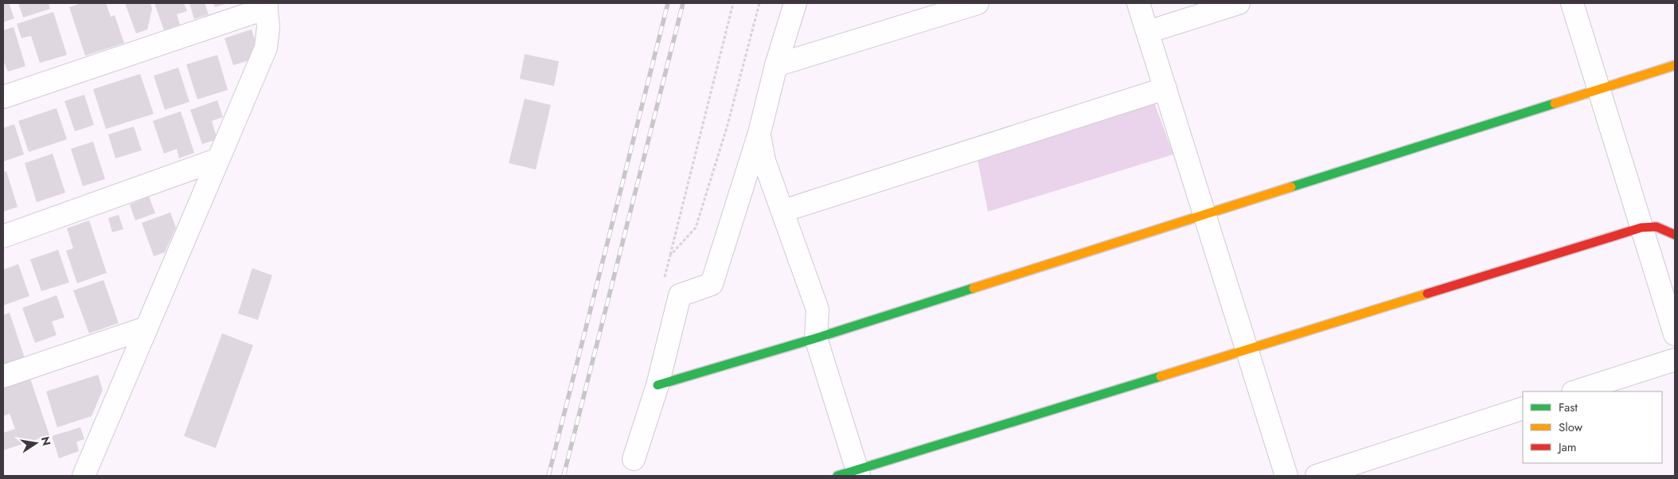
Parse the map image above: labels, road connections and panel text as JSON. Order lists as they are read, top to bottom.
{
  "legend": ["Fast", "Slow", "Jam"],
  "north": "right"
}
